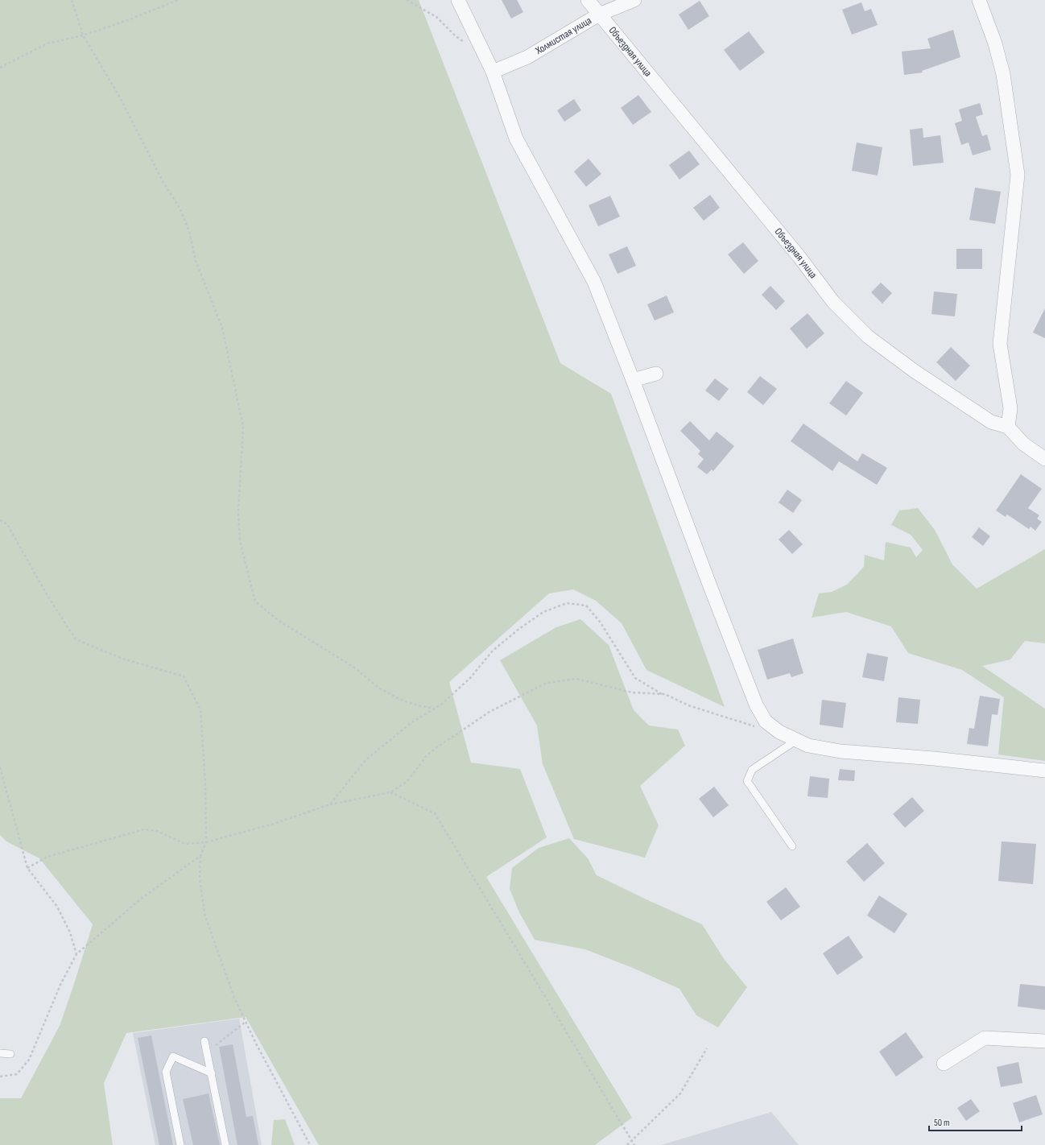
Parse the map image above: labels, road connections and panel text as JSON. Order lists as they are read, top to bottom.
{
  "streets": {
    "street": ["Холмистая улица", "Объездная улица"]
  },
  "crossings": [
    ["Холмистая улица", "Объездная улица"]
  ],
  "scale_bar": "50 m"
}
